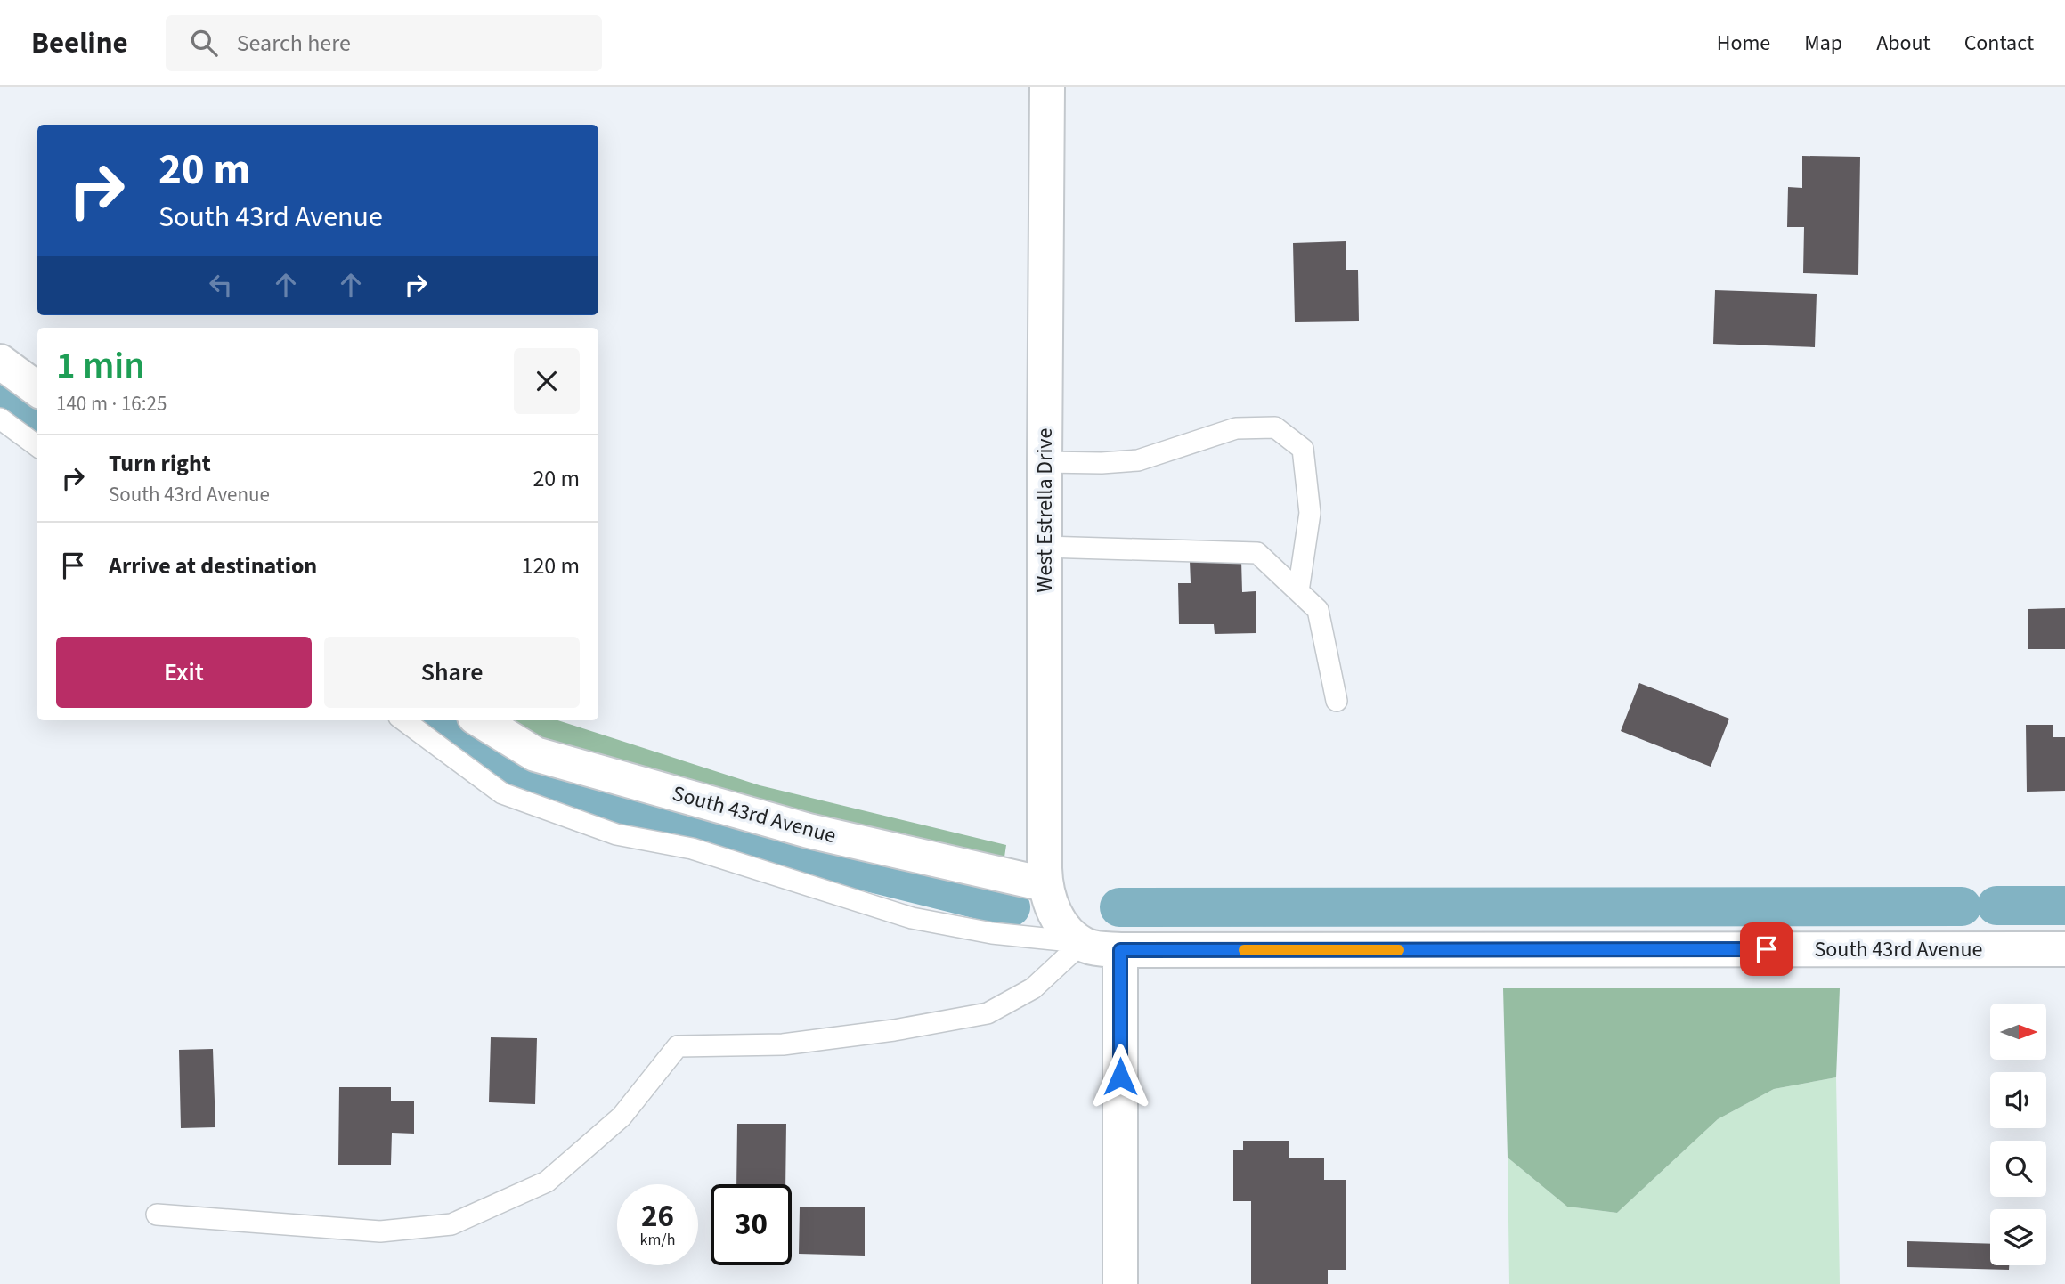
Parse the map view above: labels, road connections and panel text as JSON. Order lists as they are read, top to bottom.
{
  "streets": {
    "street": ["West Estrella Drive", "South 43rd Avenue"]
  },
  "crossings": [
    ["West Estrella Drive", "South 43rd Avenue"]
  ],
  "north": "right",
  "page": {
    "header": "Beeline",
    "search": "Search here",
    "nav": [
      "Home",
      "Map",
      "About",
      "Contact"
    ],
    "turn": ["20 m", "South 43rd Avenue"],
    "heading": ["1 min", "140 m · 16:25"],
    "list": [
      {
        "name": "Turn right",
        "note": "South 43rd Avenue",
        "value": "20 m"
      },
      {
        "name": "Arrive at destination",
        "value": "120 m"
      }
    ],
    "buttons": ["Exit", "Share"],
    "speed": "26 km/h",
    "limit": "30"
  }
}
